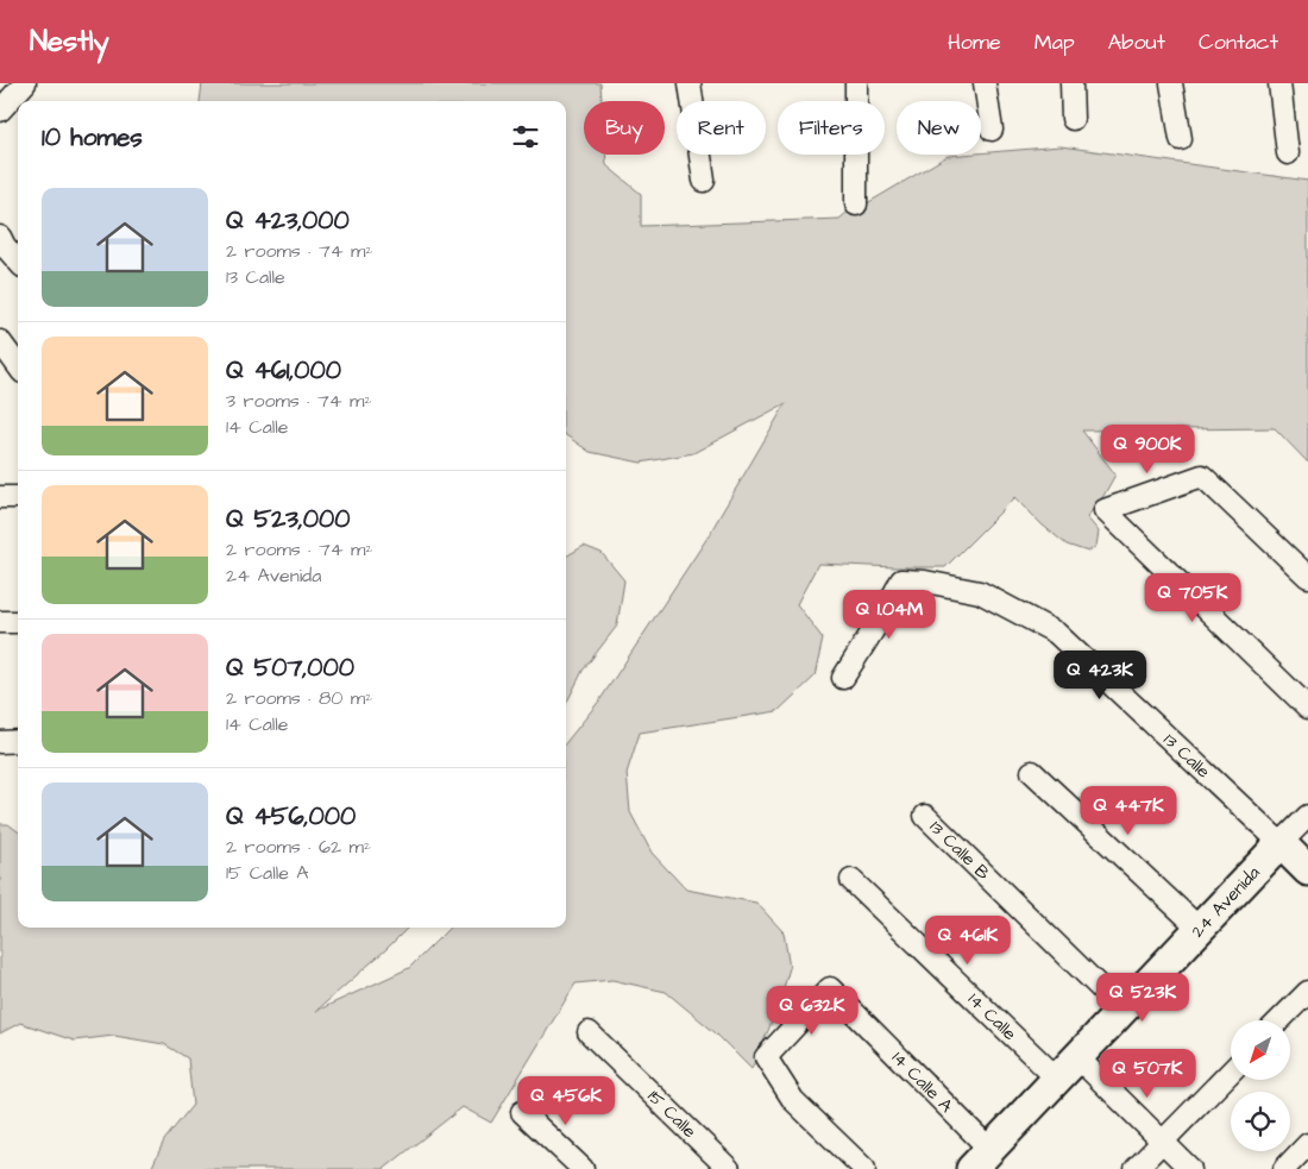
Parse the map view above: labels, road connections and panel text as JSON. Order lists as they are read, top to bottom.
{
  "streets": {
    "street": [
      "13 Calle",
      "13 Calle B",
      "24 Avenida",
      "14 Calle",
      "14 Calle A",
      "15 Calle"
    ]
  },
  "crossings": [
    ["13 Calle", "24 Avenida"],
    ["13 Calle B", "24 Avenida"],
    ["24 Avenida", "14 Calle"],
    ["24 Avenida", "14 Calle A"]
  ],
  "north": "bottom left",
  "page": {
    "header": "Nestly",
    "nav": [
      "Home",
      "Map",
      "About",
      "Contact"
    ],
    "chip": [
      "Buy",
      "Rent",
      "Filters",
      "New"
    ],
    "heading": "10 homes",
    "list": [
      {
        "name": "Q 423,000",
        "note": "2 rooms · 74 m² · 13 Calle"
      },
      {
        "name": "Q 461,000",
        "note": "3 rooms · 74 m² · 14 Calle"
      },
      {
        "name": "Q 523,000",
        "note": "2 rooms · 74 m² · 24 Avenida"
      },
      {
        "name": "Q 507,000",
        "note": "2 rooms · 80 m² · 14 Calle"
      },
      {
        "name": "Q 456,000",
        "note": "2 rooms · 62 m² · 15 Calle A"
      }
    ],
    "price": [
      "Q 900K",
      "Q 705K",
      "Q 1.04M",
      "Q 423K",
      "Q 447K",
      "Q 461K",
      "Q 523K",
      "Q 632K",
      "Q 507K",
      "Q 456K"
    ]
  }
}
